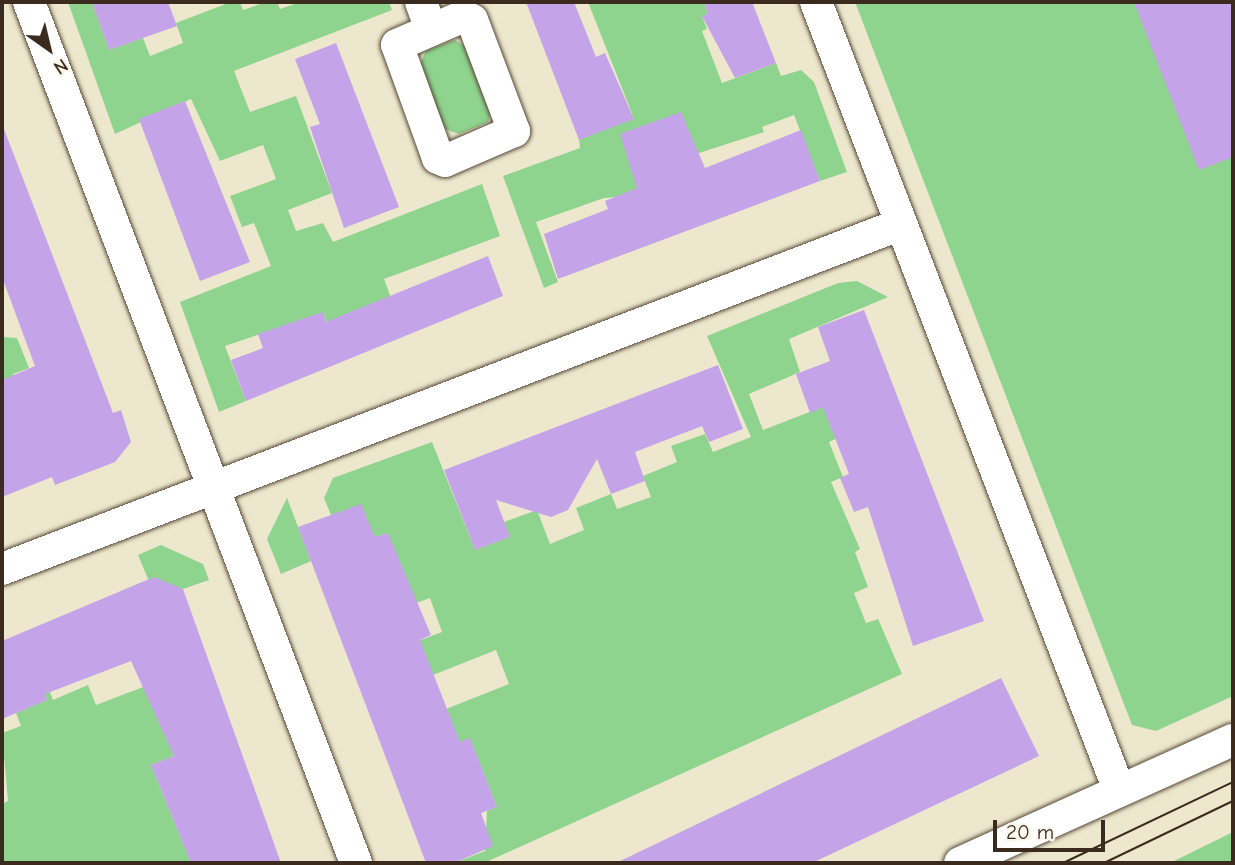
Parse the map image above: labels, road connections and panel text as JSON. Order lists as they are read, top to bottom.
{
  "scale_bar": "20 m",
  "north": "bottom right"
}
